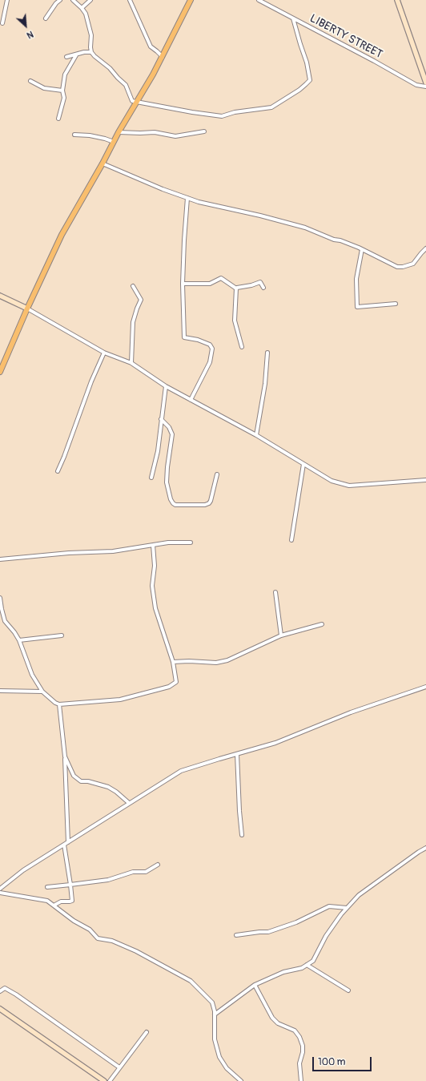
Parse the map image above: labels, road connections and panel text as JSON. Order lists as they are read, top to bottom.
{
  "streets": {
    "street": ["LIBERTY STREET"]
  },
  "scale_bar": "100 m",
  "north": "bottom right"
}
